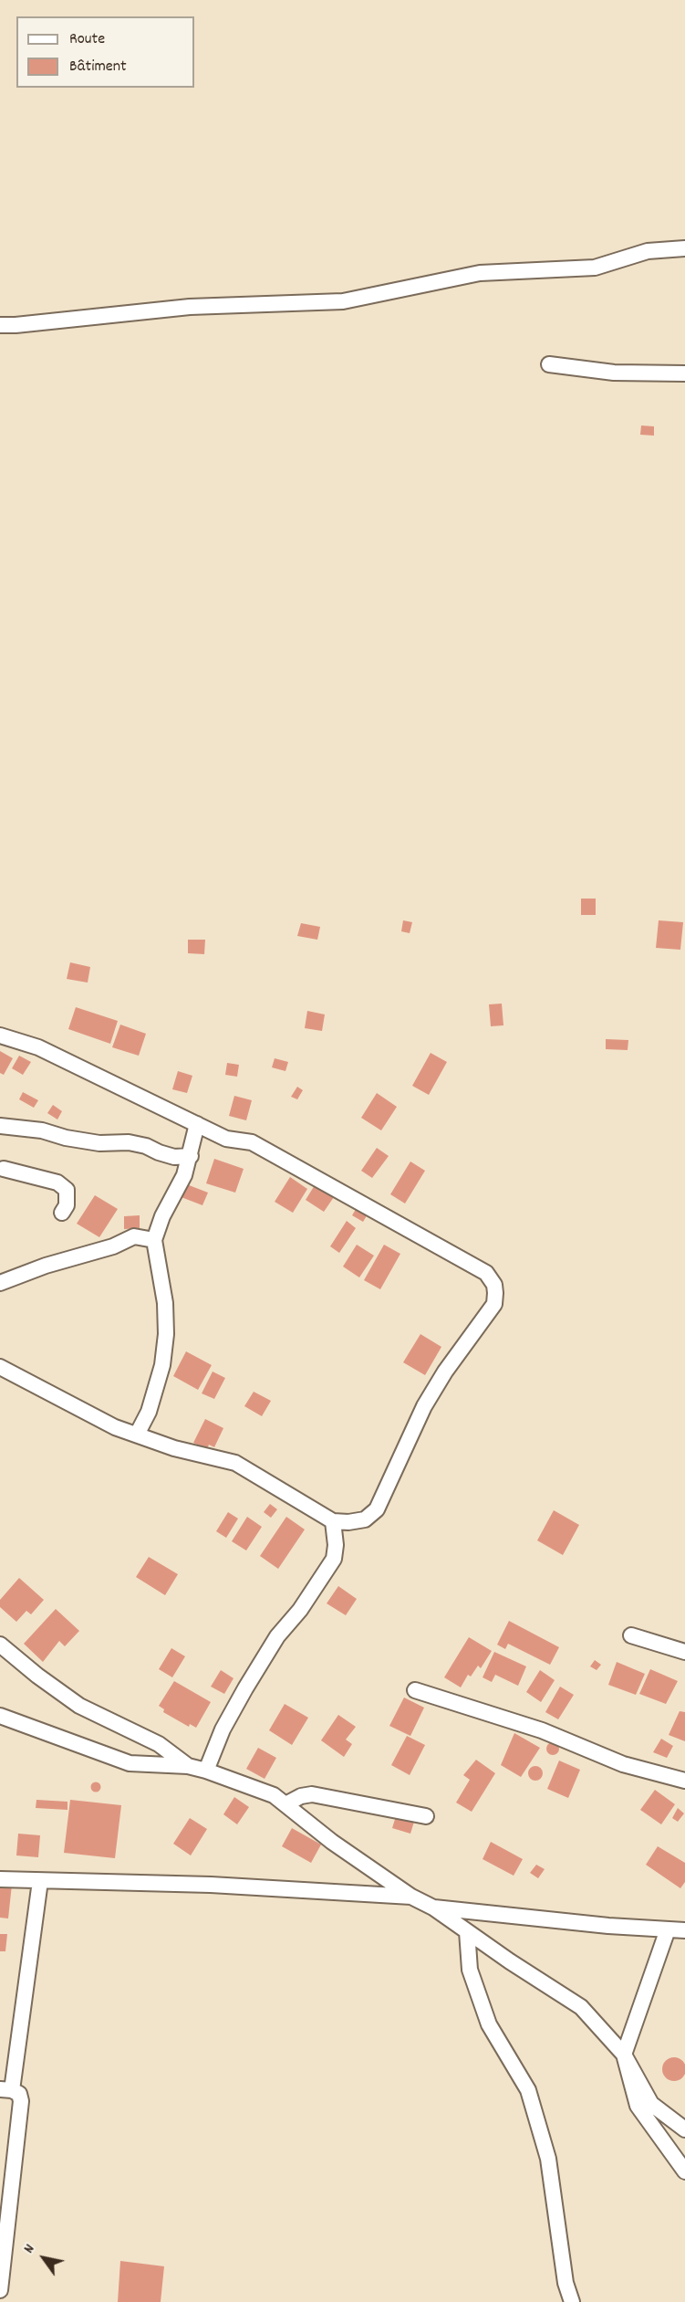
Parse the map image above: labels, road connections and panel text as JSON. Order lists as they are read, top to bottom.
{
  "legend": ["Route", "Bâtiment"],
  "north": "top left"
}
